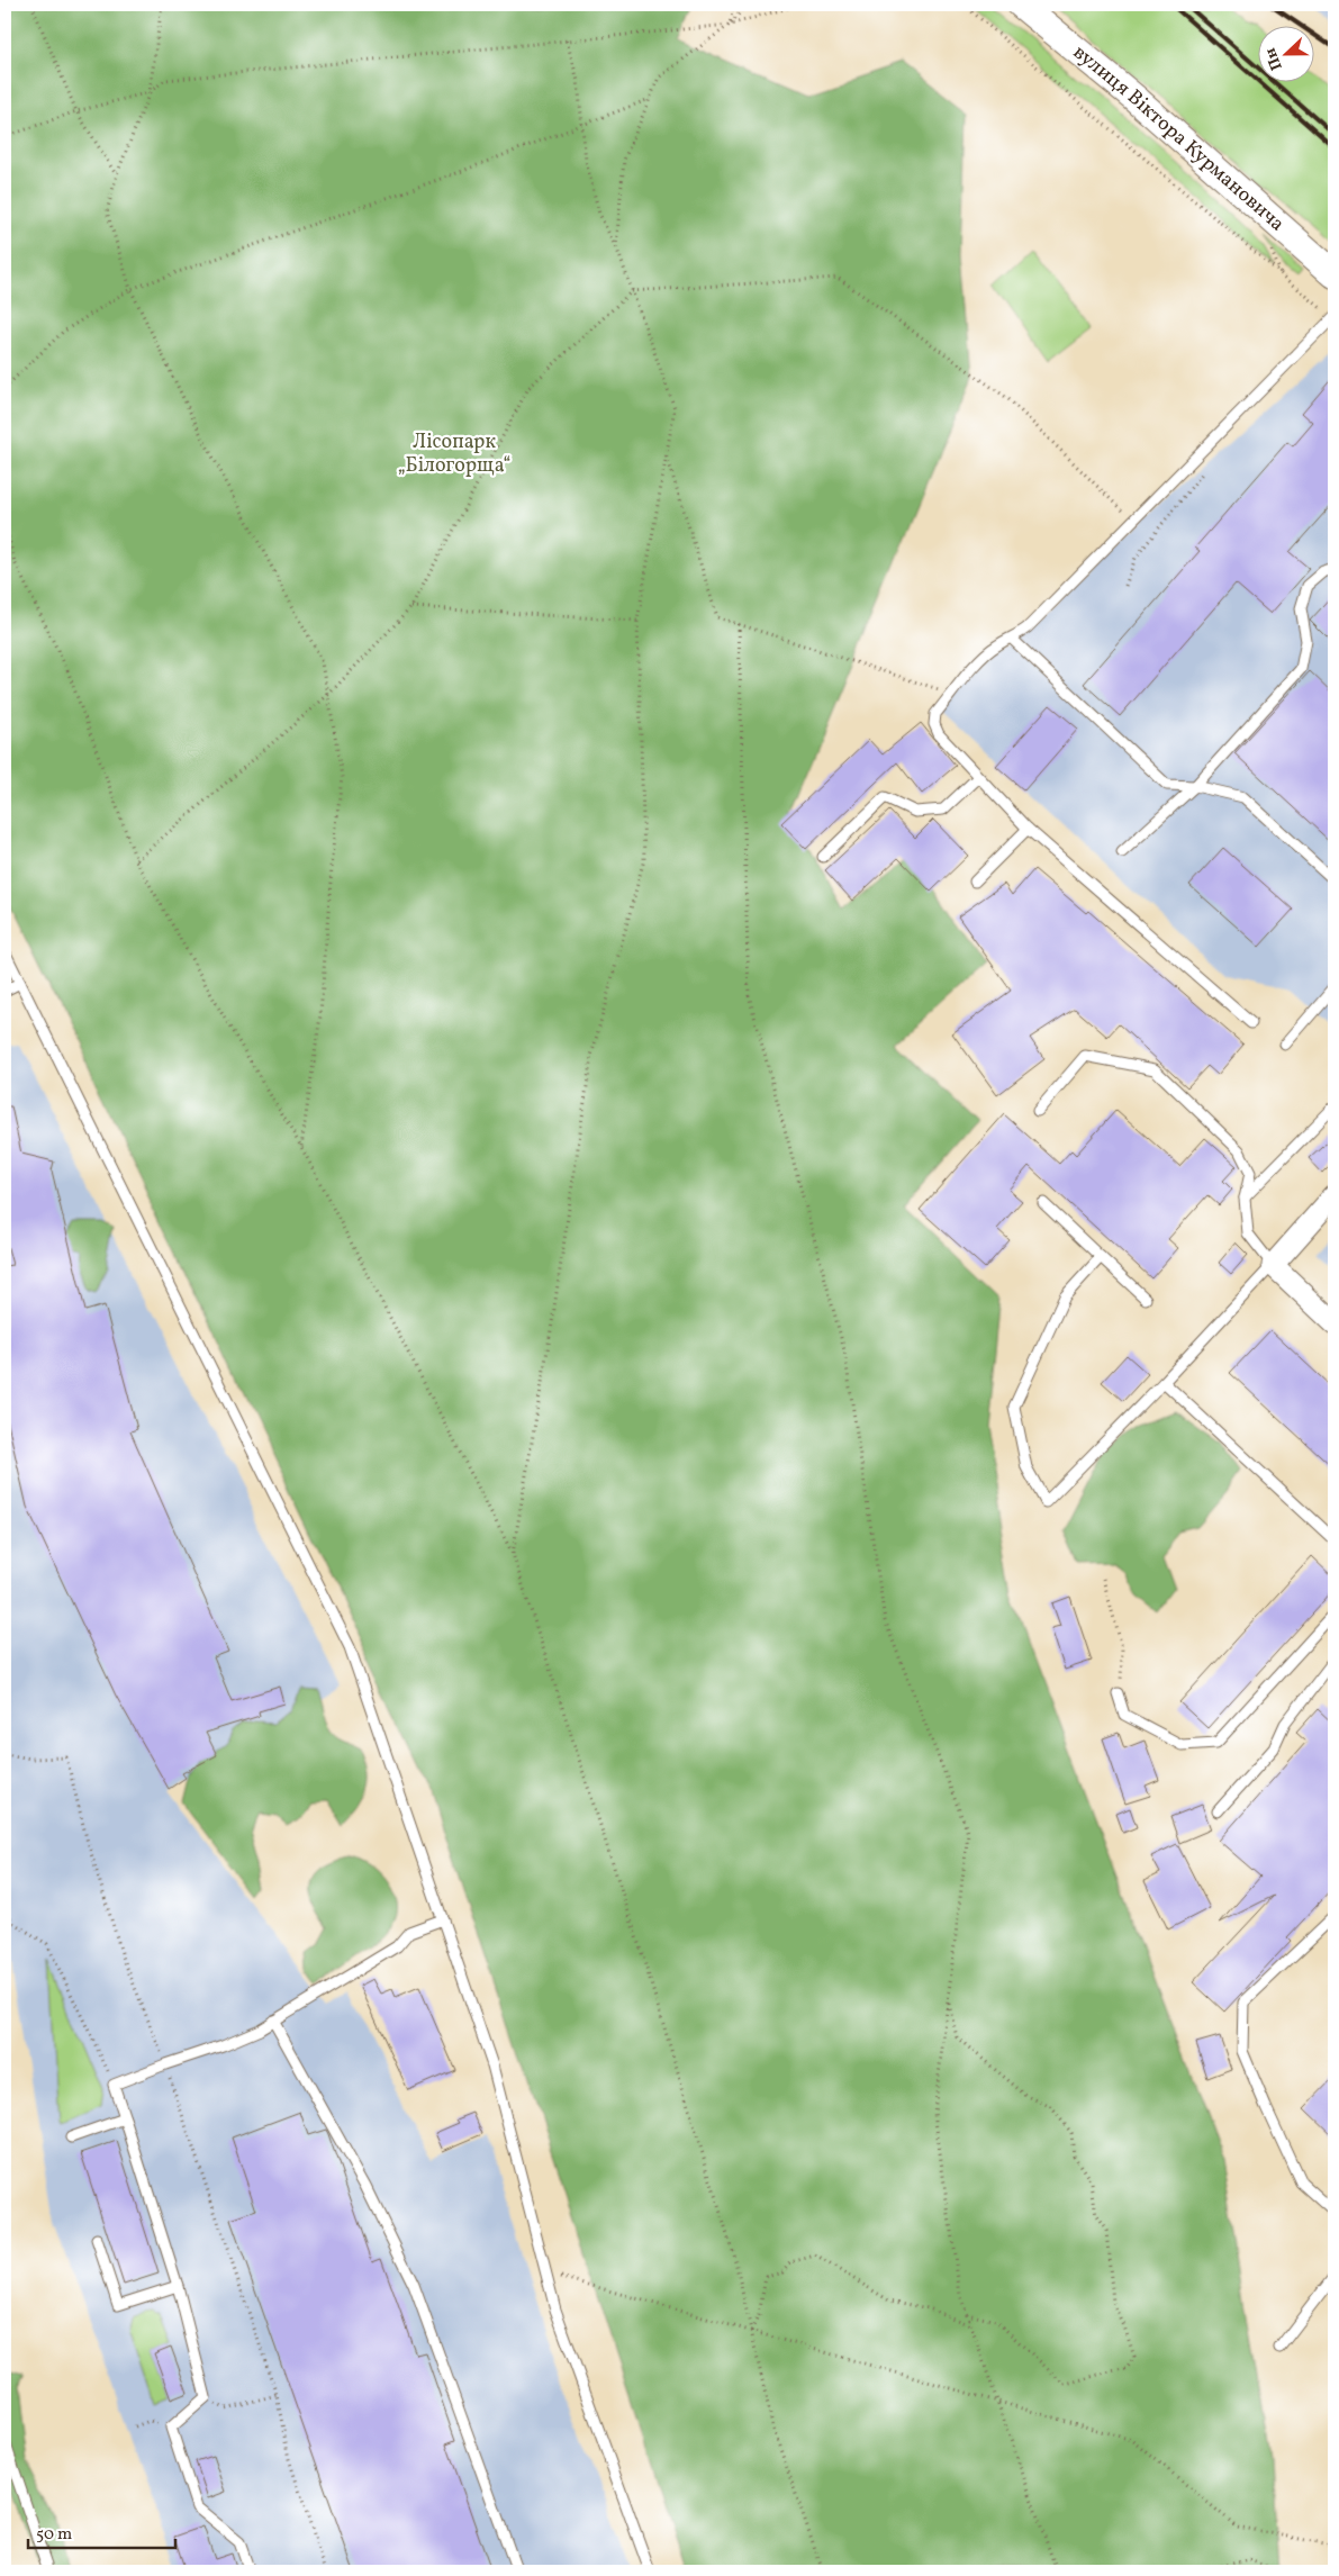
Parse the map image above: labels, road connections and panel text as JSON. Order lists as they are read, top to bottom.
{
  "streets": {
    "street": ["вулиця Віктора Курмановича"]
  },
  "parks": ["Лісопарк „Білогорща“"],
  "scale_bar": "50 m",
  "north": "left"
}
